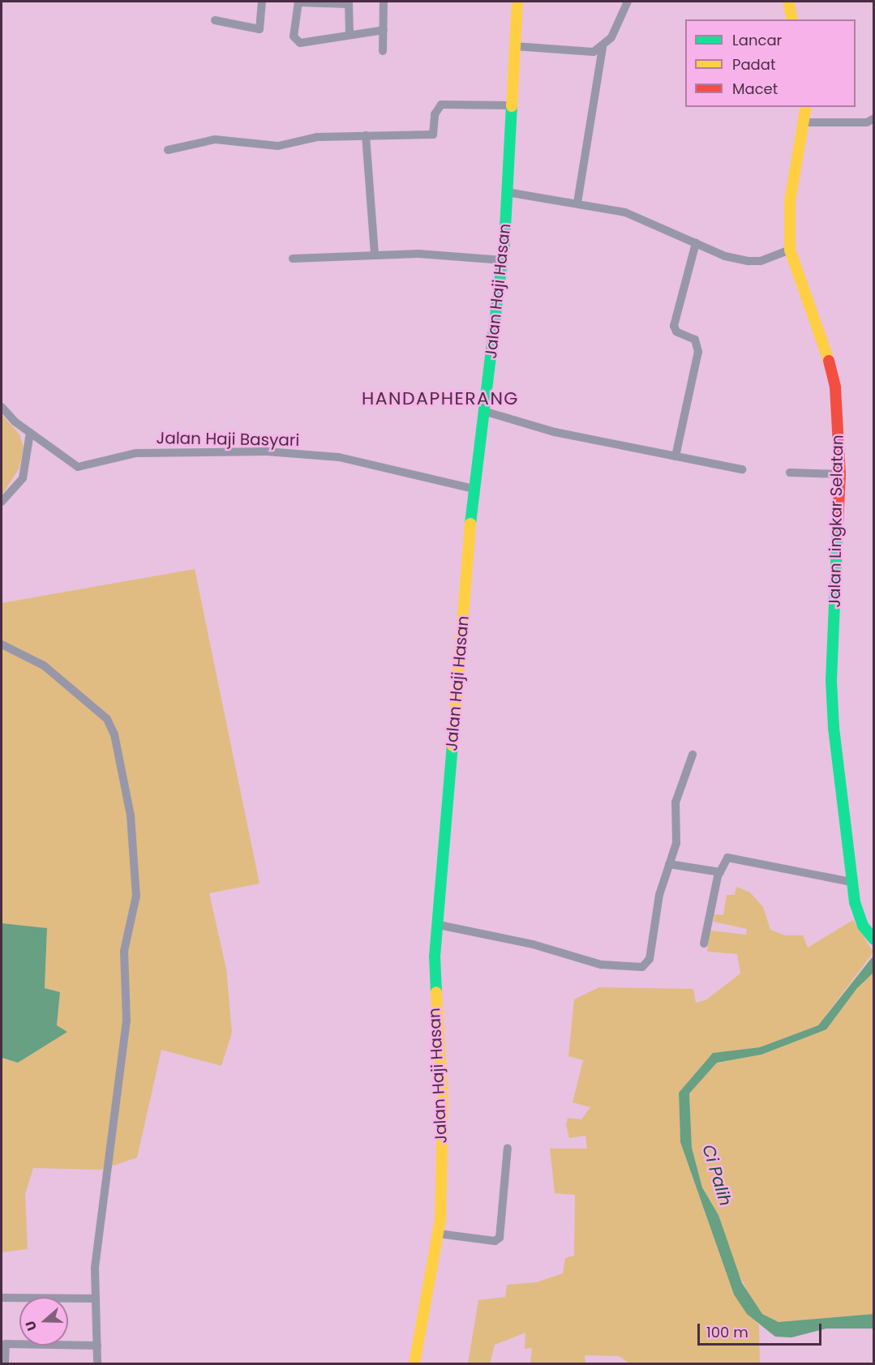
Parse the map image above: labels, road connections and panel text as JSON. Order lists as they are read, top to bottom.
{
  "streets": {
    "street": ["Jalan Haji Hasan", "Jalan Haji Basyari", "Jalan Lingkar Selatan"]
  },
  "crossings": [
    ["Jalan Haji Hasan", "Jalan Haji Basyari"]
  ],
  "districts": ["HANDAPHERANG"],
  "water": ["Ci Palih"],
  "legend": ["Lancar", "Padat", "Macet"],
  "scale_bar": "100 m",
  "north": "left"
}
